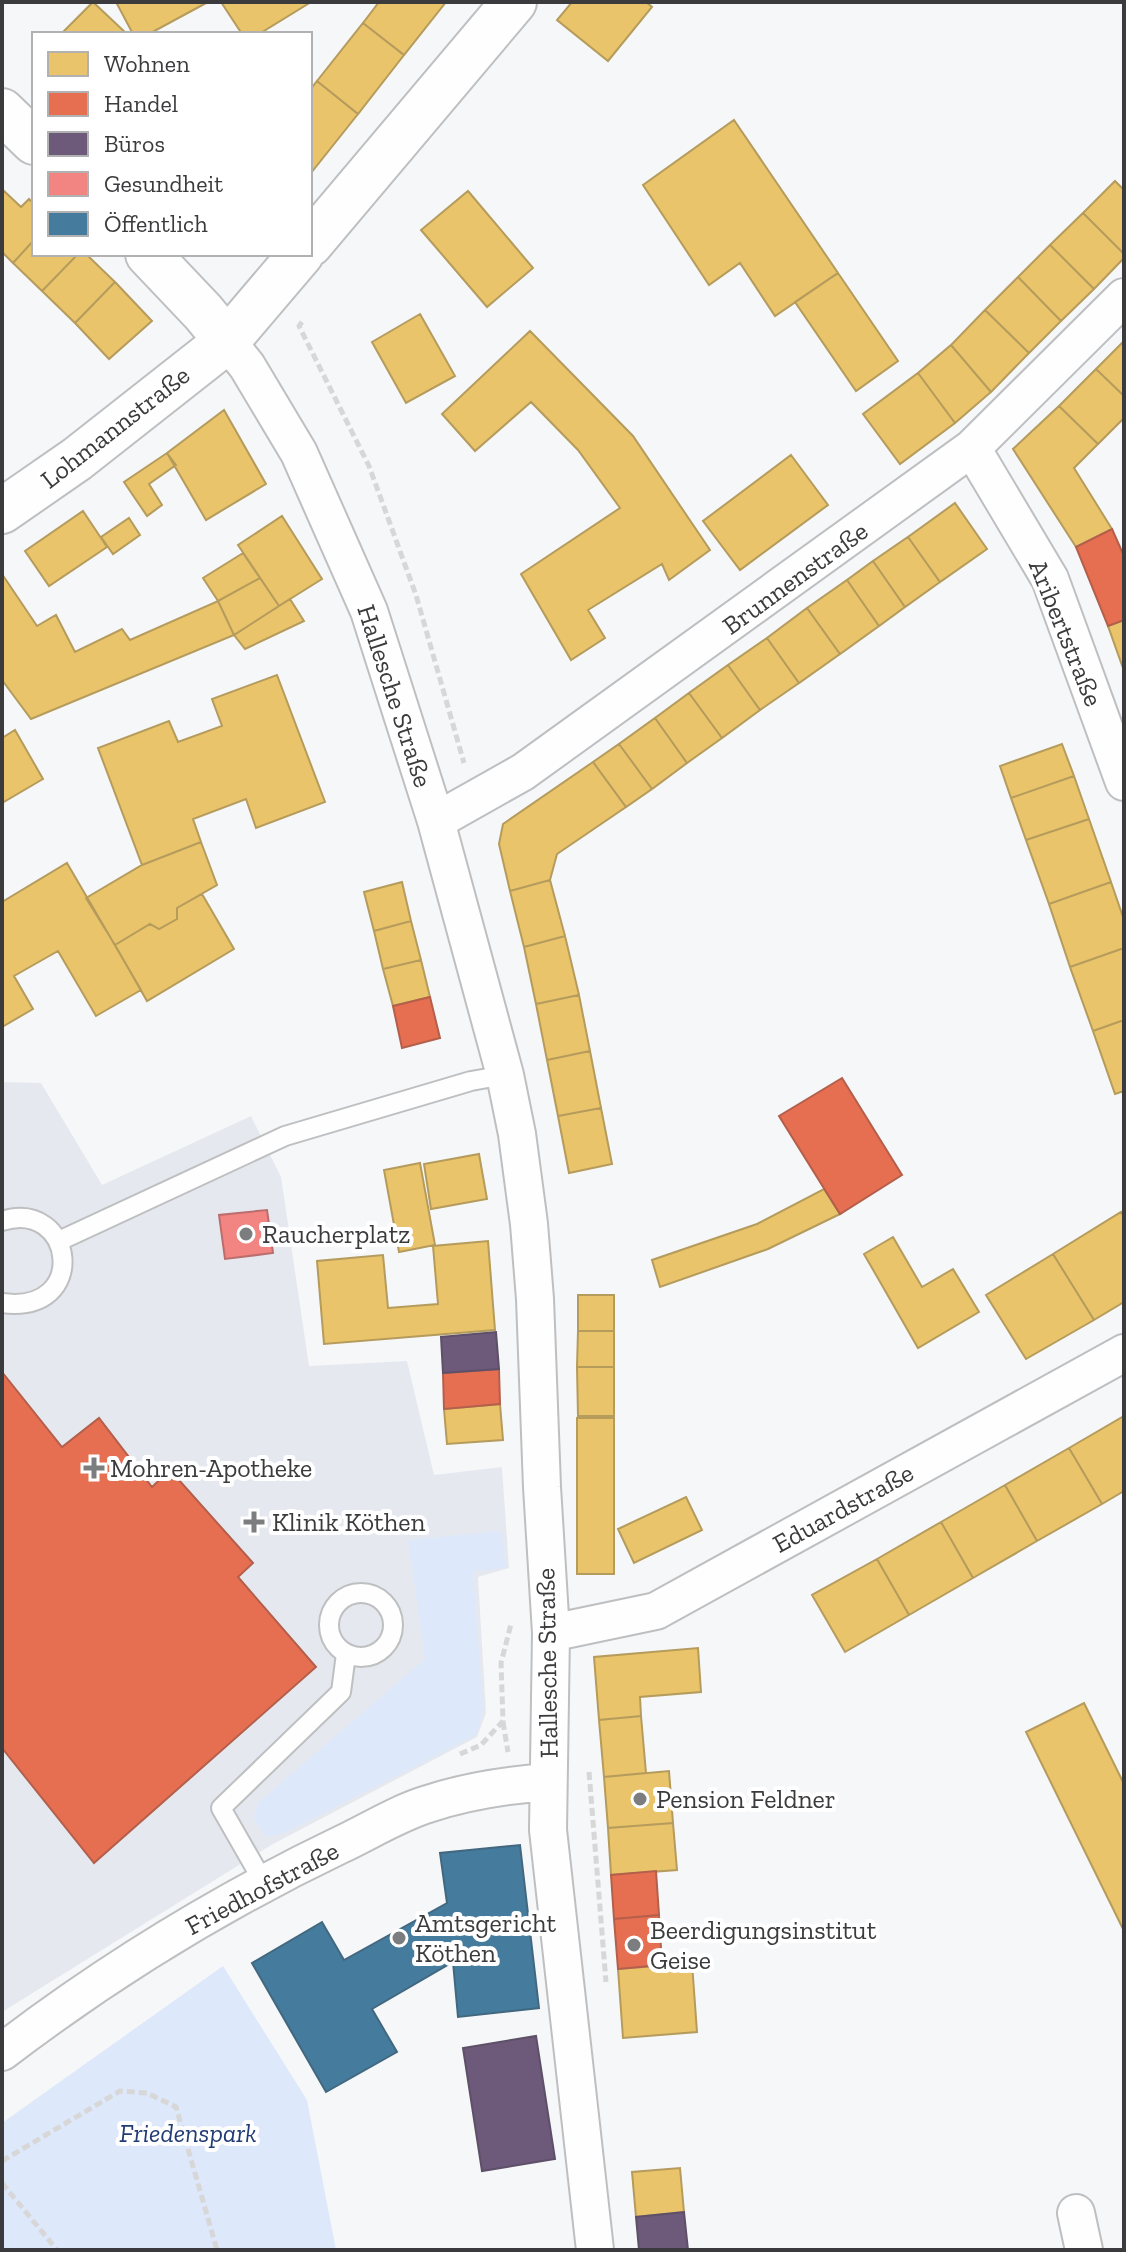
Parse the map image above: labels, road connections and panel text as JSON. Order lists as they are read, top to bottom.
{
  "streets": {
    "main road": ["Lohmannstraße"],
    "street": [
      "Brunnenstraße",
      "Aribertstraße",
      "Hallesche Straße",
      "Eduardstraße",
      "Friedhofstraße"
    ]
  },
  "crossings": [
    ["Lohmannstraße", "Hallesche Straße"],
    ["Brunnenstraße", "Aribertstraße"],
    ["Brunnenstraße", "Hallesche Straße"],
    ["Hallesche Straße", "Eduardstraße"],
    ["Hallesche Straße", "Friedhofstraße"]
  ],
  "parks": ["Friedenspark"],
  "places": {
    "other": [
      "Raucherplatz",
      "Pension Feldner",
      "Amtsgericht Köthen",
      "Beerdigungsinstitut Geise"
    ],
    "health": ["Mohren-Apotheke", "Klinik Köthen"]
  },
  "legend": [
    "Wohnen",
    "Handel",
    "Büros",
    "Gesundheit",
    "Öffentlich"
  ]
}
